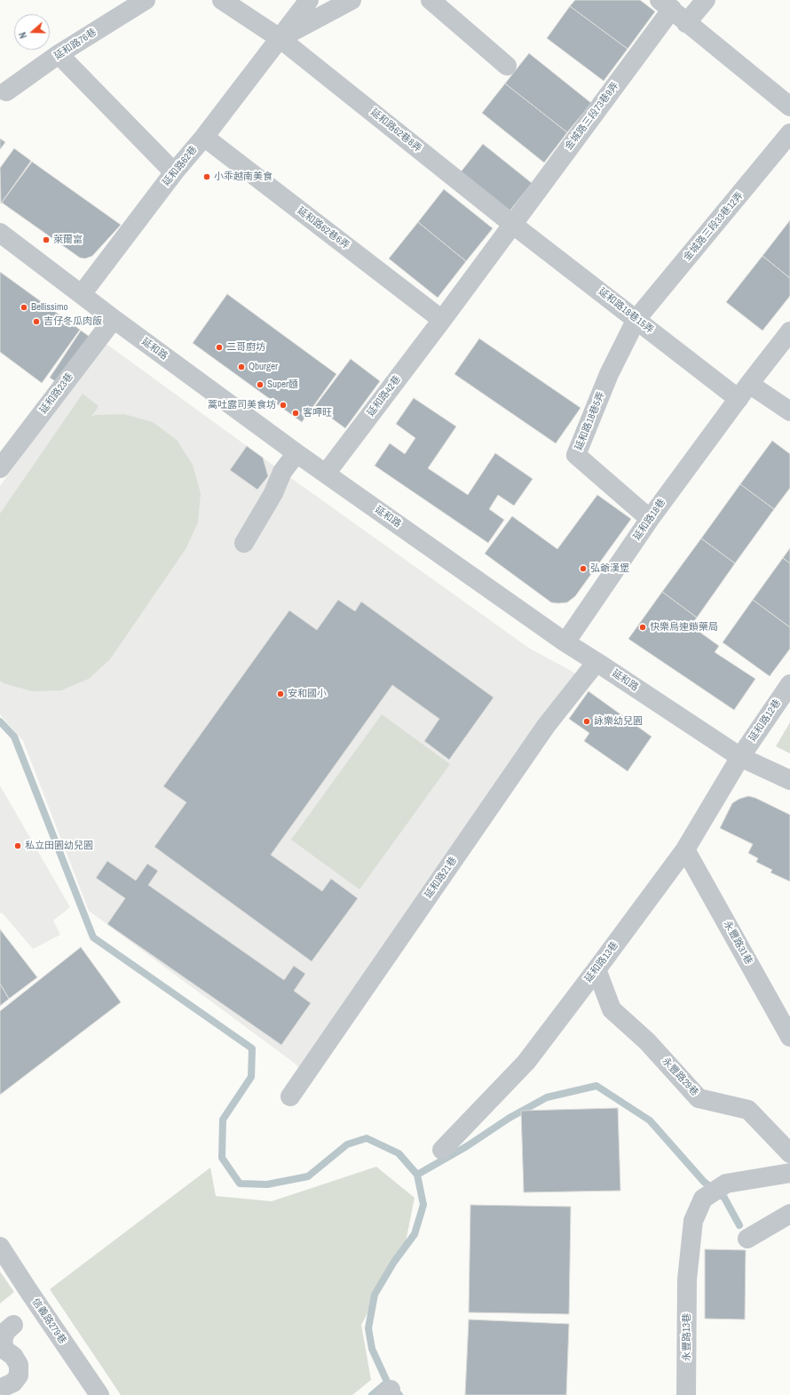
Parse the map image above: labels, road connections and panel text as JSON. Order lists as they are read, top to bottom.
{
  "streets": {
    "street": [
      "延和路76巷",
      "金城路三段73巷9弄",
      "延和路62巷8弄",
      "延和路62巷",
      "金城路三段33巷12弄",
      "延和路62巷6弄",
      "延和路18巷15弄",
      "延和路",
      "延和路23巷",
      "延和路42巷",
      "延和路18巷5弄",
      "延和路18巷",
      "延和路12巷",
      "延和路21巷",
      "永豐路31巷",
      "延和路13巷",
      "永豐路29巷",
      "信義路279巷",
      "永豐路13巷"
    ]
  },
  "crossings": [
    ["金城路三段73巷9弄", "延和路62巷8弄"],
    ["金城路三段73巷9弄", "延和路62巷6弄"],
    ["金城路三段73巷9弄", "延和路18巷15弄"],
    ["金城路三段73巷9弄", "延和路42巷"],
    ["延和路62巷8弄", "延和路62巷"],
    ["延和路62巷8弄", "延和路18巷15弄"],
    ["延和路62巷", "延和路62巷6弄"],
    ["延和路62巷", "延和路"],
    ["金城路三段33巷12弄", "延和路18巷15弄"],
    ["金城路三段33巷12弄", "延和路18巷5弄"],
    ["延和路62巷6弄", "延和路42巷"],
    ["延和路18巷15弄", "延和路18巷5弄"],
    ["延和路18巷15弄", "延和路18巷"],
    ["延和路", "延和路23巷"],
    ["延和路", "延和路42巷"],
    ["延和路", "延和路18巷"],
    ["延和路", "延和路12巷"],
    ["延和路", "延和路21巷"],
    ["延和路", "延和路13巷"],
    ["延和路18巷5弄", "延和路18巷"],
    ["延和路12巷", "延和路13巷"],
    ["永豐路31巷", "延和路13巷"],
    ["延和路13巷", "永豐路29巷"]
  ],
  "places": [
    "小乖越南美食",
    "萊爾富",
    "Bellissimo",
    "吉仔冬瓜肉飯",
    "二哥廚坊",
    "Qburger",
    "Super麵",
    "蒿吐露司美食坊",
    "客呷旺",
    "弘爺漢堡",
    "快樂鳥連鎖藥局",
    "安和國小",
    "詠樂幼兒園",
    "私立田園幼兒園"
  ],
  "north": "left"
}
